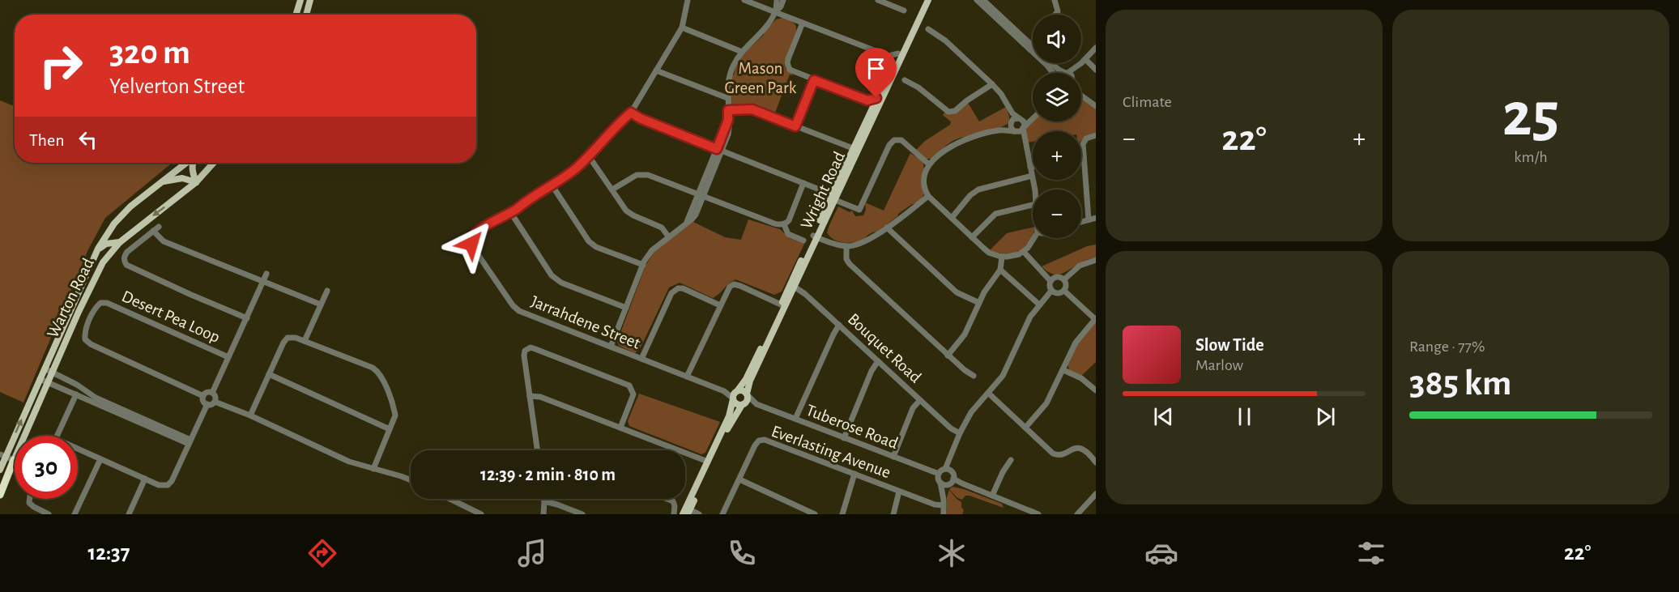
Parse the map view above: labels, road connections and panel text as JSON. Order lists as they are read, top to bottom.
{
  "streets": {
    "main road": ["Wright Road", "Warton Road"],
    "street": [
      "Desert Pea Loop",
      "Jarrahdene Street",
      "Bouquet Road",
      "Tuberose Road",
      "Everlasting Avenue"
    ]
  },
  "crossings": [
    ["Wright Road", "Jarrahdene Street"],
    ["Wright Road", "Bouquet Road"],
    ["Wright Road", "Tuberose Road"],
    ["Jarrahdene Street", "Tuberose Road"]
  ],
  "parks": ["Mason Green Park"],
  "page": {
    "tile": [
      "Climate",
      ["25", "km/h"],
      ["Range · 77%", "385 km"]
    ],
    "map_buttons": ["+", "−"],
    "turn": ["320 m", "Yelverton Street"],
    "then": "Then",
    "heat": ["−", "22°", "+"],
    "song": ["Slow Tide", "Marlow"],
    "limit": "30",
    "trip": "12:39 · 2 min · 810 m",
    "tabs": ["12:37", "22°"]
  }
}
